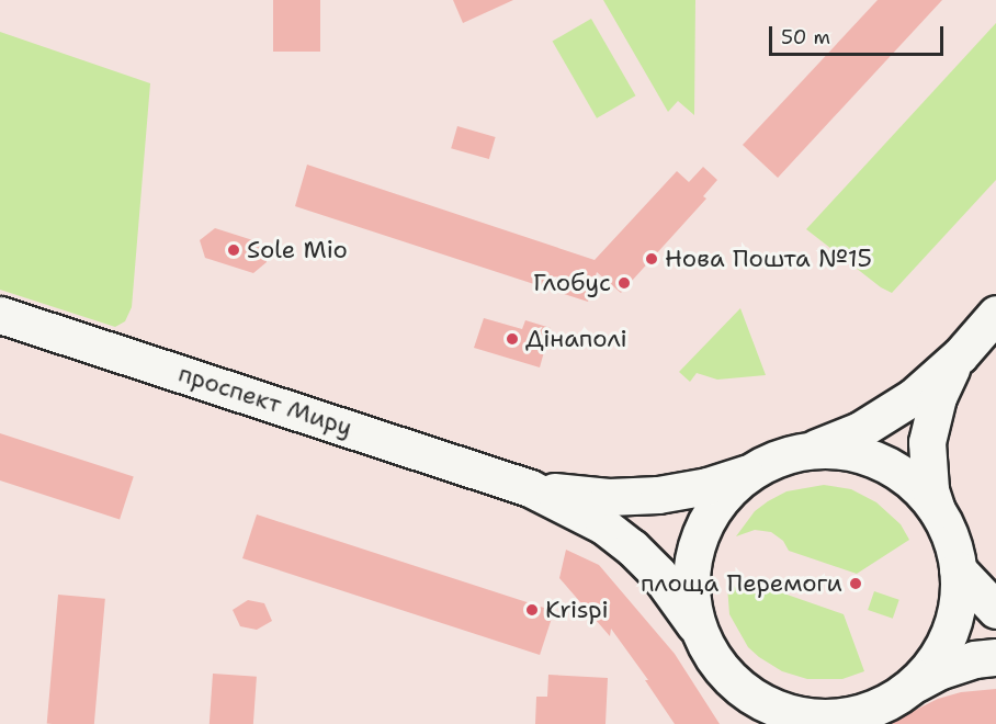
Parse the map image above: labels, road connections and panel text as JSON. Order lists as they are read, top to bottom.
{
  "streets": {
    "main road": ["проспект Миру"]
  },
  "places": [
    "Sole Mio",
    "Нова Пошта №15",
    "Глобус",
    "Дінаполі",
    "площа Перемоги",
    "Krispi"
  ],
  "scale_bar": "50 m"
}
